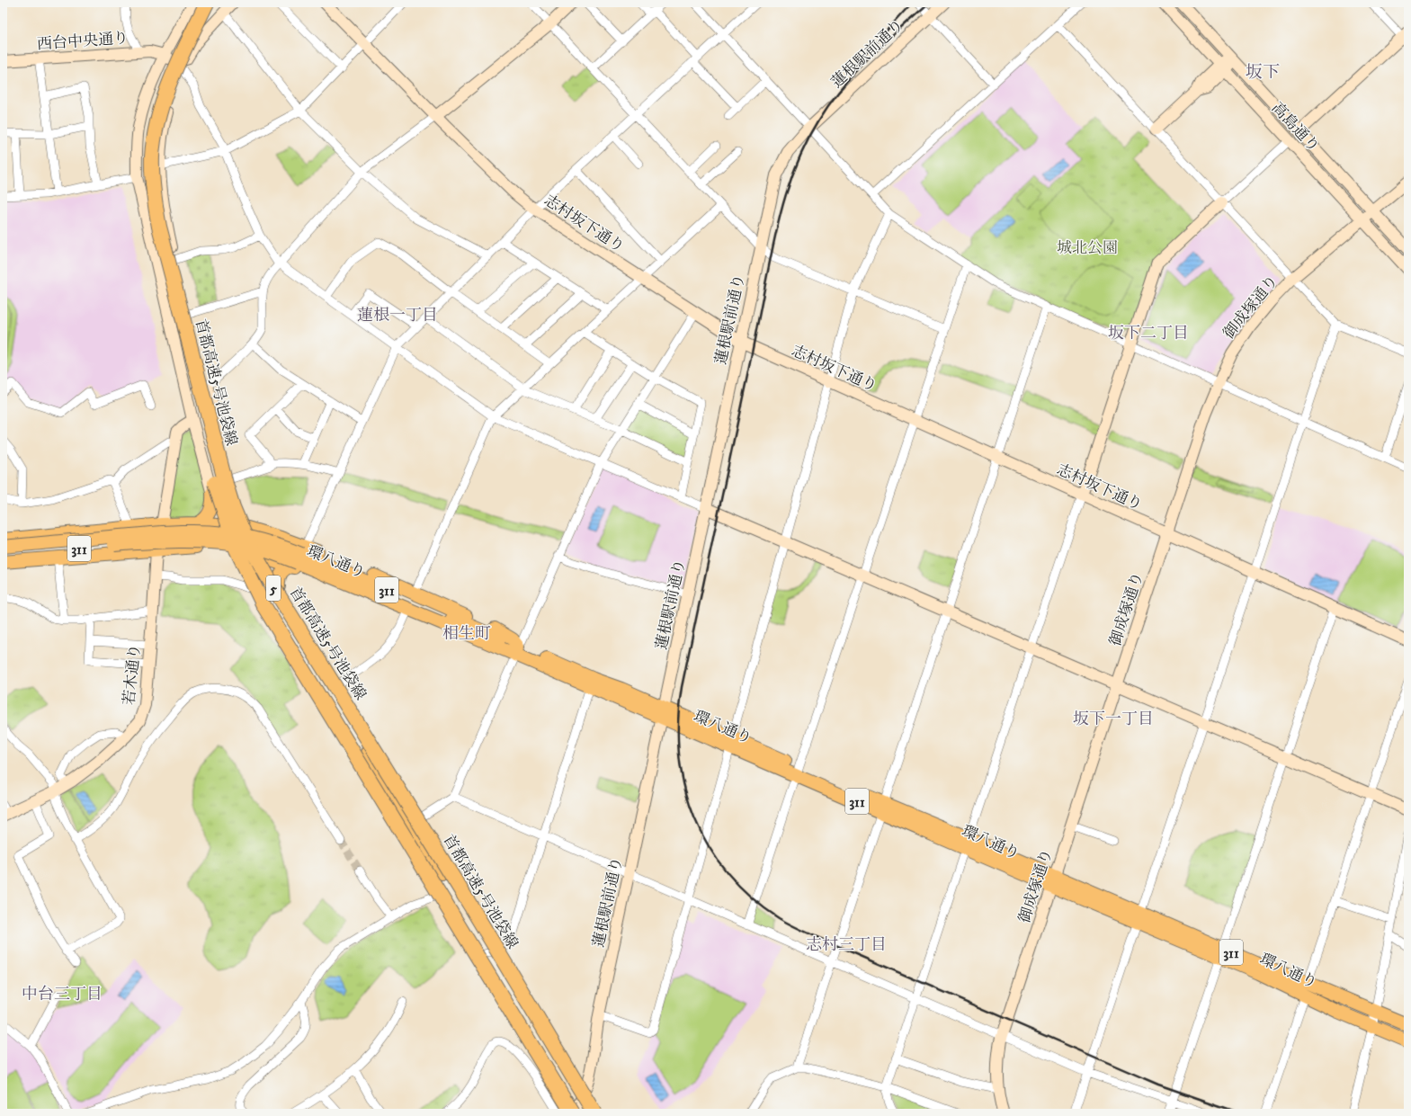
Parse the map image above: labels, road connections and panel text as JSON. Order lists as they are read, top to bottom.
{
  "streets": {
    "highway": ["首都高速5号池袋線", "5"],
    "main road": ["311", "環八通り"],
    "street": [
      "西台中央通り",
      "蓮根駅前通り",
      "高島通り",
      "志村坂下通り",
      "御成塚通り",
      "若木通り"
    ]
  },
  "crossings": [
    ["蓮根駅前通り", "志村坂下通り"],
    ["蓮根駅前通り", "首都高速5号池袋線"],
    ["蓮根駅前通り", "環八通り"],
    ["高島通り", "御成塚通り"],
    ["志村坂下通り", "御成塚通り"],
    ["御成塚通り", "環八通り"]
  ],
  "districts": [
    "坂下",
    "蓮根一丁目",
    "坂下二丁目",
    "相生町",
    "坂下一丁目",
    "志村三丁目",
    "中台三丁目"
  ],
  "parks": ["城北公園"]
}
